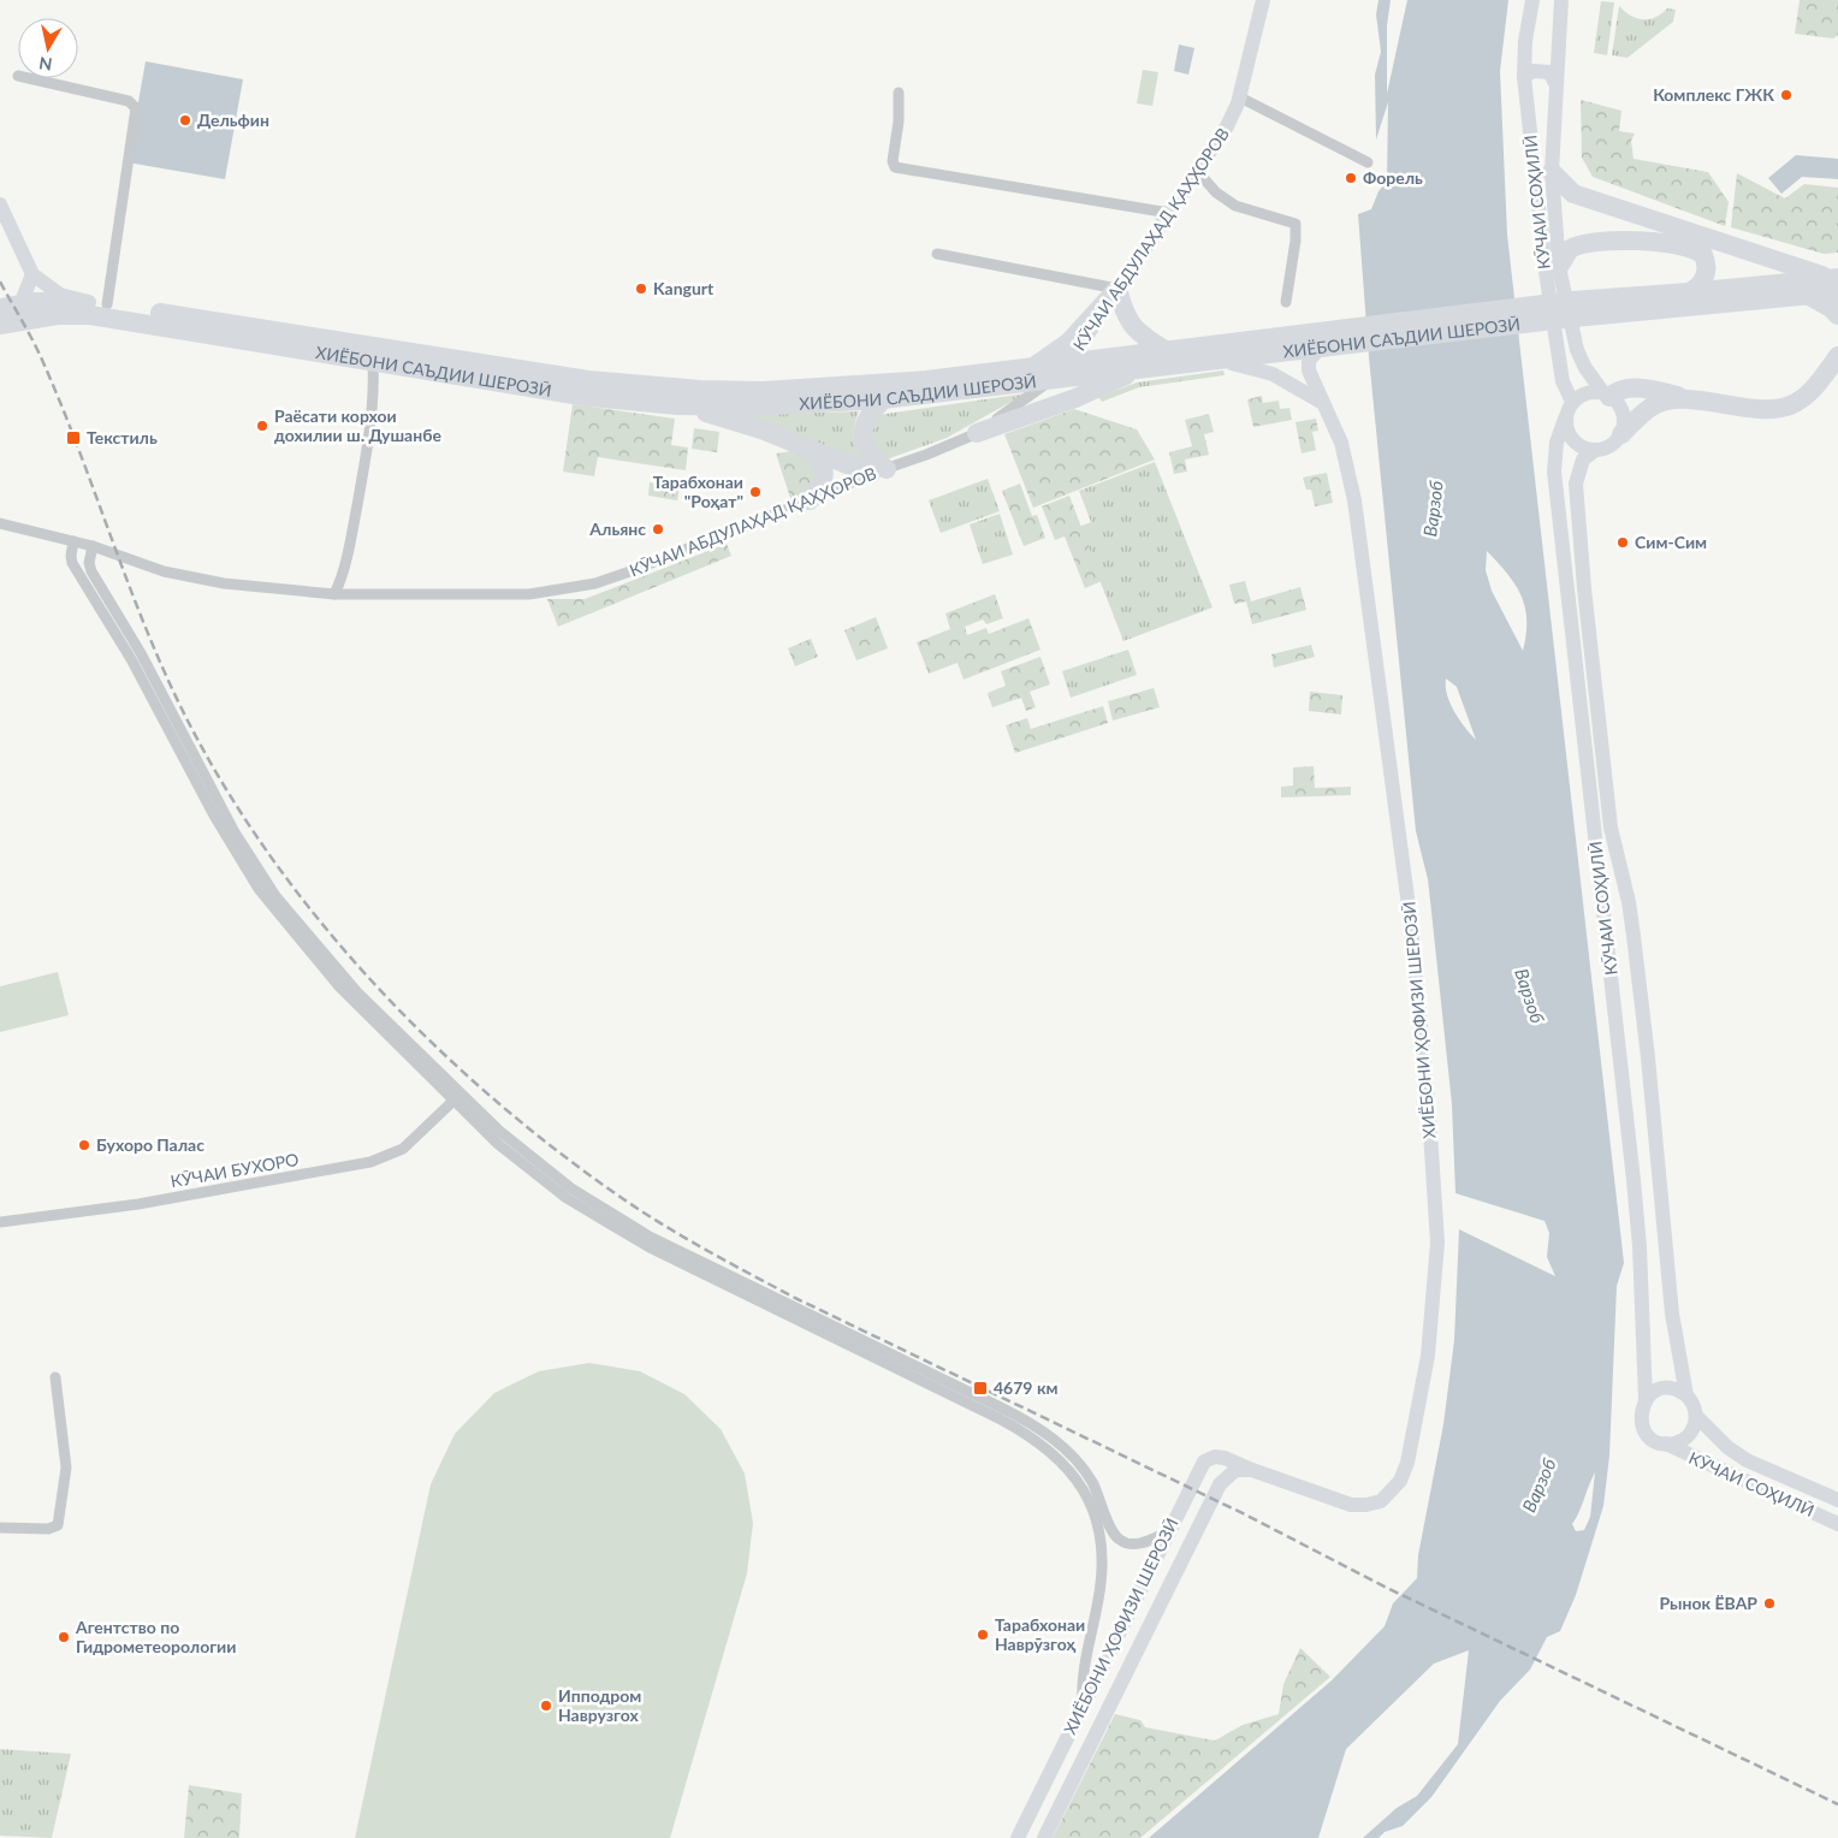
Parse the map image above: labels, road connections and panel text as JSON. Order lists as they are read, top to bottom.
{
  "streets": {
    "highway": ["ХИЁБОНИ САЪДИИ ШЕРОЗӢ"],
    "main road": ["КӮЧАИ СОҲИЛӢ", "КӮЧАИ АБДУЛАҲАД ҚАҲҲОРОВ", "ХИЁБОНИ ҲОФИЗИ ШЕРОЗӢ"],
    "street": ["КӮЧАИ БУХОРО"]
  },
  "crossings": [
    ["КӮЧАИ АБДУЛАҲАД ҚАҲҲОРОВ", "ХИЁБОНИ САЪДИИ ШЕРОЗӢ"],
    ["ХИЁБОНИ САЪДИИ ШЕРОЗӢ", "ХИЁБОНИ ҲОФИЗИ ШЕРОЗӢ"]
  ],
  "water": ["Варзоб"],
  "places": {
    "other": [
      "Комплекс ГЖК",
      "Дельфин",
      "Форель",
      "Kangurt",
      "Раёсати корхои дохилии ш. Душанбе",
      "Тарабхонаи \"Роҳат\"",
      "Альянс",
      "Сим-Сим",
      "Бухоро Палас",
      "Рынок ЁВАР",
      "Тарабхонаи Наврӯзгоҳ",
      "Агентство по Гидрометеорологии",
      "Ипподром Наврузгох"
    ],
    "transit": ["Текстиль", "4679 км"]
  },
  "north": "bottom"
}
